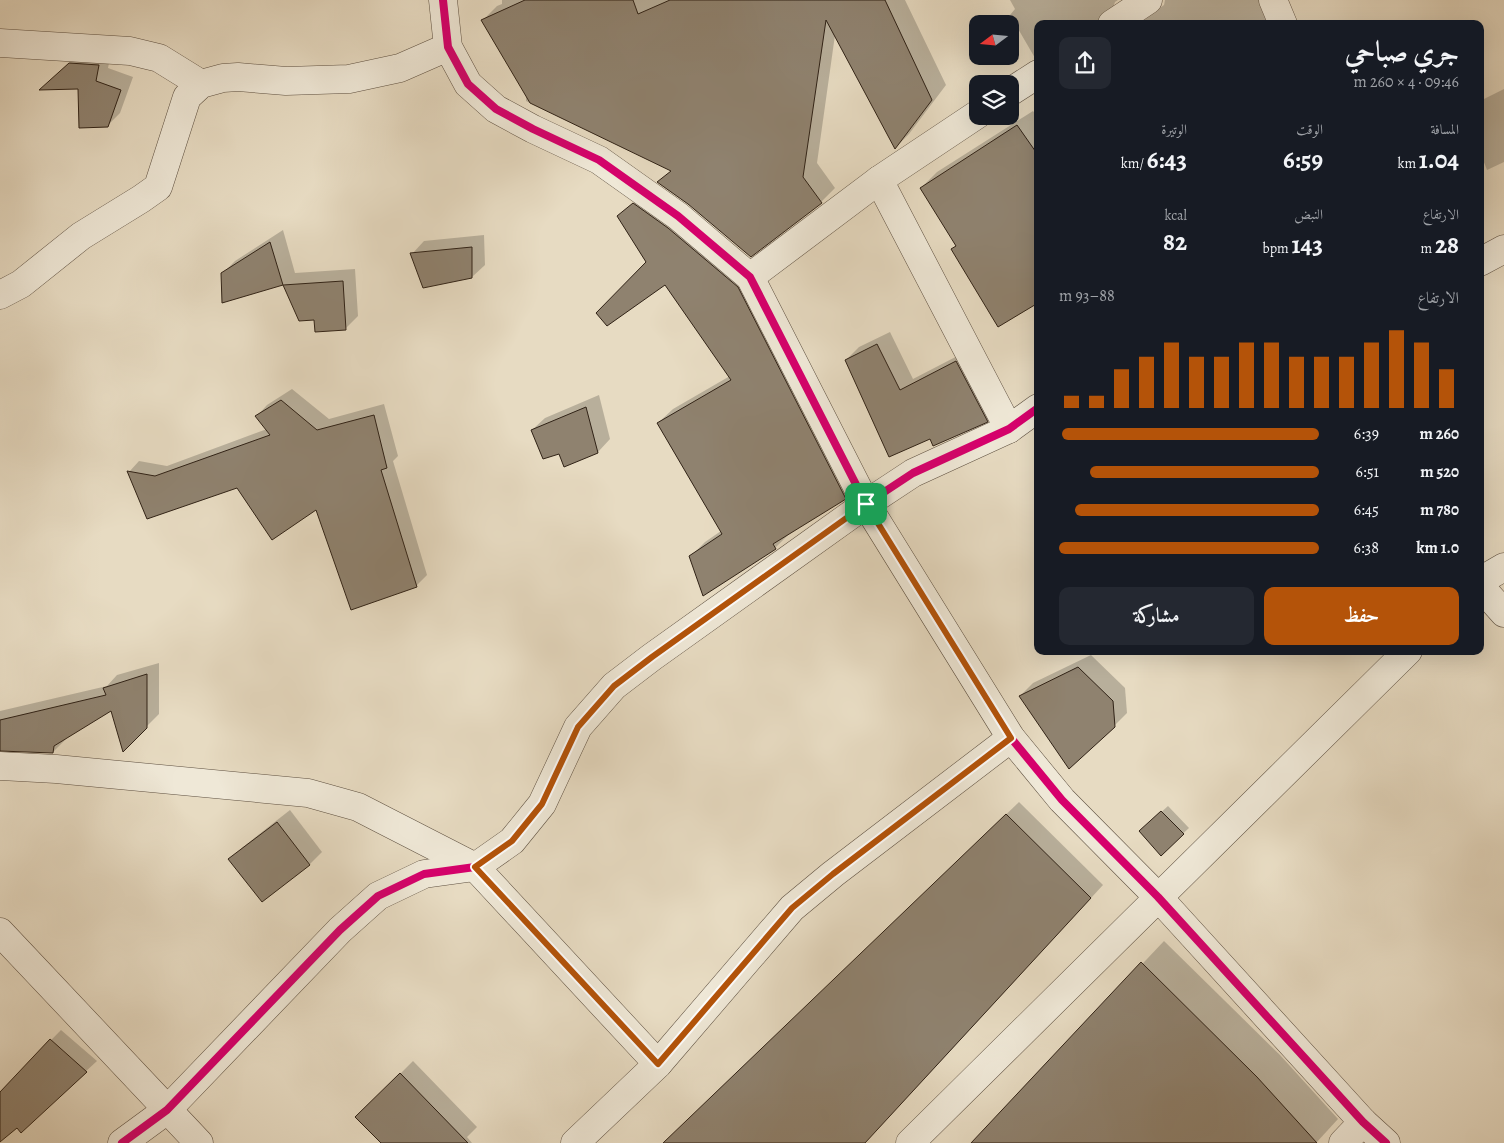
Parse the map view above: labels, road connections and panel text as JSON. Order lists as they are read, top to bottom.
{
  "north": "left",
  "page": {
    "heading": ["جري صباحي", "09:46 · 4 × 260 m"],
    "stats": [
      ["المسافة", "1.04 km"],
      ["الوقت", "6:59"],
      ["الوتيرة", "6:43 /km"],
      ["الارتفاع", "28 m"],
      ["النبض", "143 bpm"],
      ["kcal", "82"]
    ],
    "chart": ["الارتفاع", "88–93 m"],
    "list": [
      {
        "name": "260 m",
        "note": "6:39"
      },
      {
        "name": "520 m",
        "note": "6:51"
      },
      {
        "name": "780 m",
        "note": "6:45"
      },
      {
        "name": "1.0 km",
        "note": "6:38"
      }
    ],
    "buttons": ["حفظ", "مشاركة"]
  }
}
